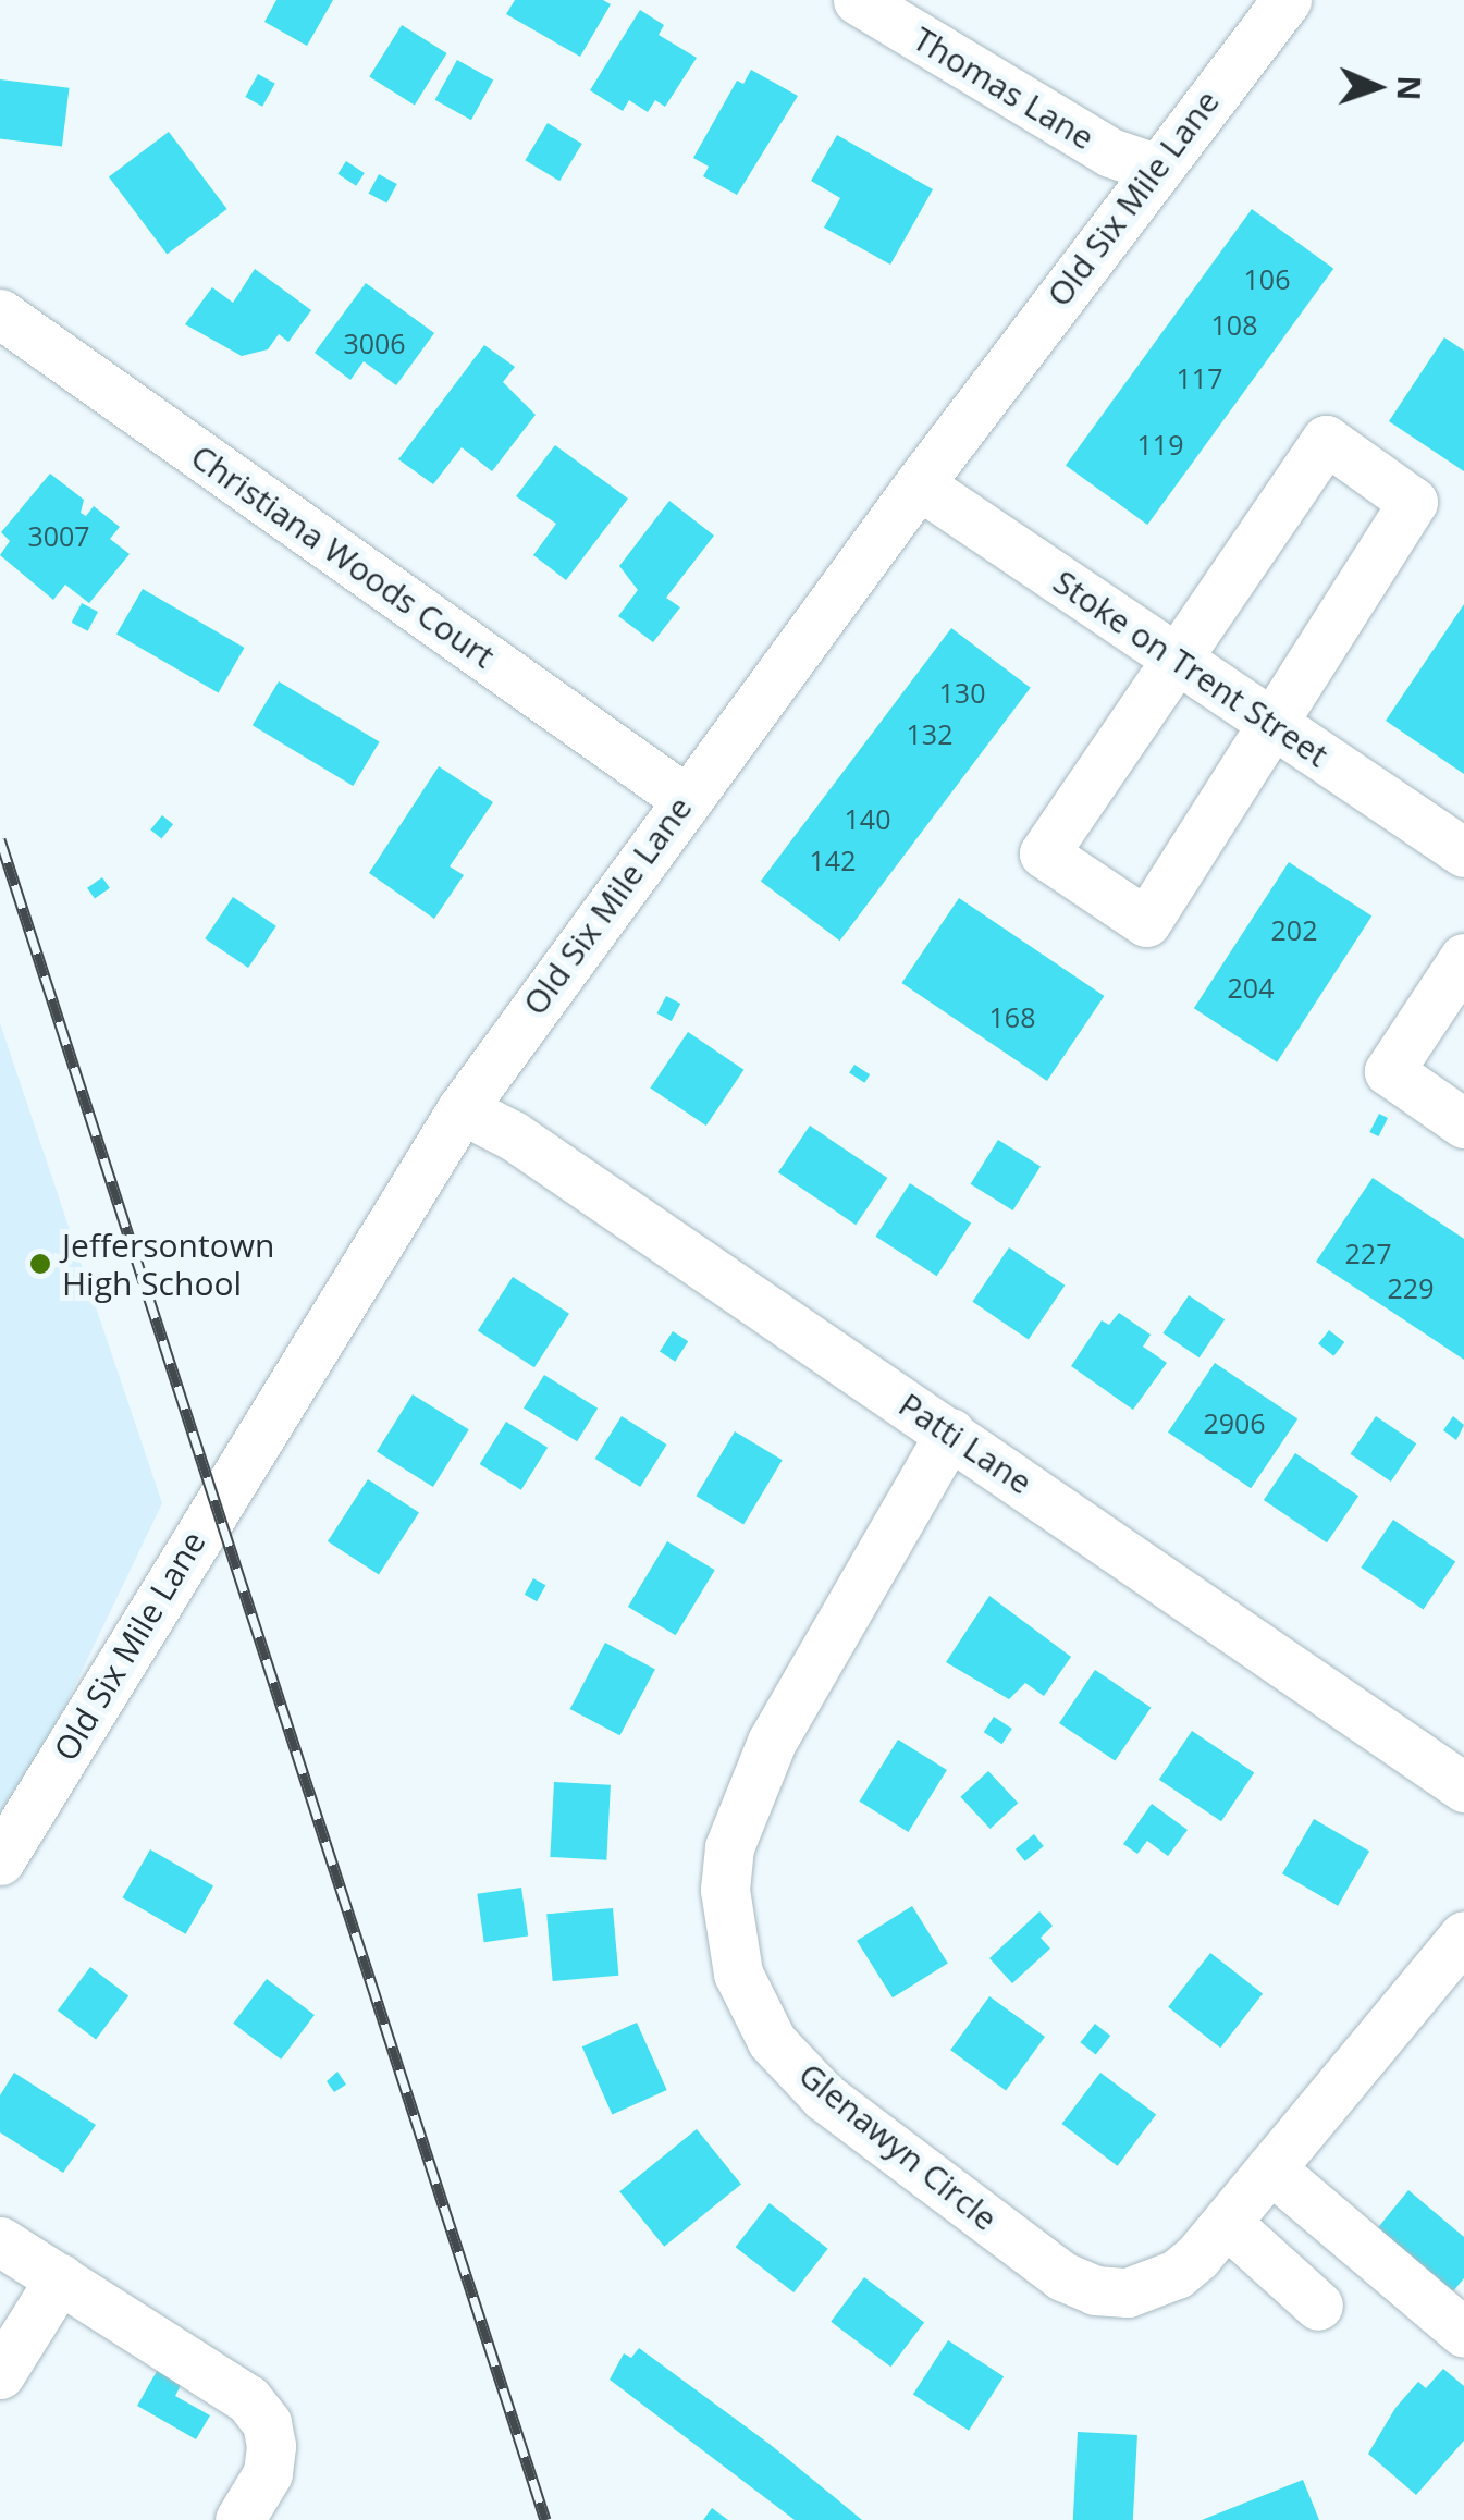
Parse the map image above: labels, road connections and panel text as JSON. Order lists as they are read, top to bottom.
{
  "streets": {
    "street": [
      "Thomas Lane",
      "Old Six Mile Lane",
      "Christiana Woods Court",
      "Stoke on Trent Street",
      "Patti Lane",
      "Glenawyn Circle"
    ]
  },
  "crossings": [
    ["Thomas Lane", "Old Six Mile Lane"],
    ["Old Six Mile Lane", "Christiana Woods Court"],
    ["Old Six Mile Lane", "Stoke on Trent Street"],
    ["Old Six Mile Lane", "Patti Lane"],
    ["Patti Lane", "Glenawyn Circle"]
  ],
  "places": ["Jeffersontown High School"],
  "house_numbers": [
    "106",
    "108",
    "3006",
    "117",
    "119",
    "3007",
    "130",
    "132",
    "140",
    "142",
    "202",
    "204",
    "168",
    "227",
    "229",
    "2906"
  ],
  "north": "right"
}
